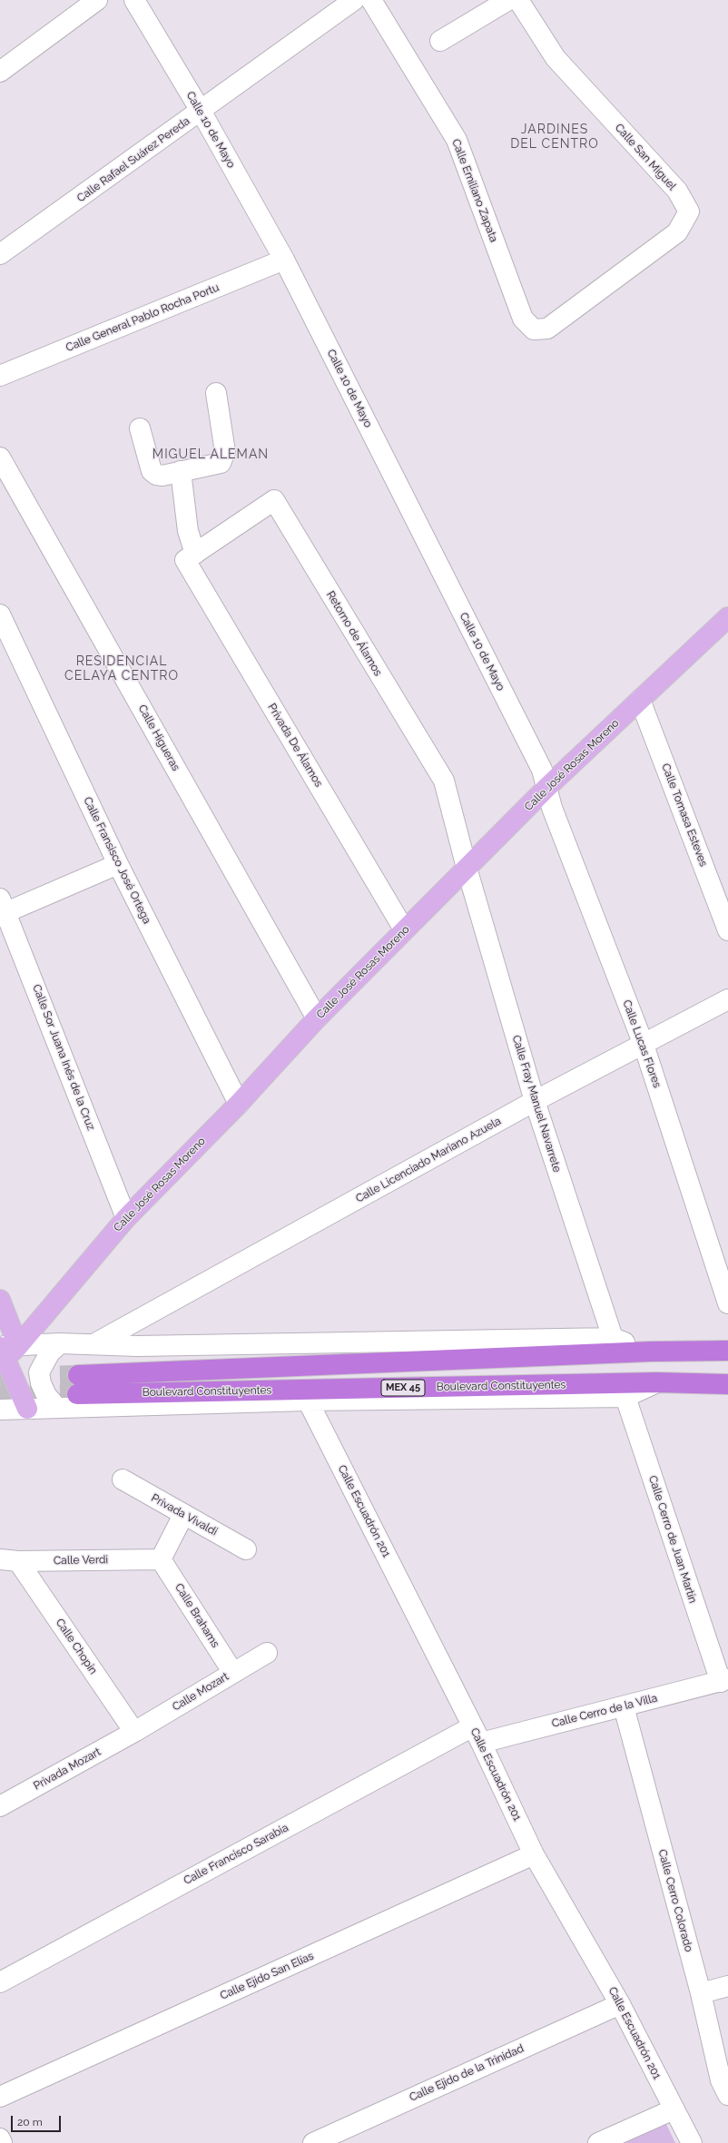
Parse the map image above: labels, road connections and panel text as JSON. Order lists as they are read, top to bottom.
{
  "streets": {
    "highway": ["Boulevard Constituyentes", "MEX 45"],
    "main road": ["Calle José Rosas Moreno"],
    "street": [
      "Calle 10 de Mayo",
      "Calle San Miguel",
      "Calle Rafael Suárez Pereda",
      "Calle Emiliano Zapata",
      "Calle General Pablo Rocha Portu",
      "Retorno de Álamos",
      "Calle Higueras",
      "Privada De Álamos",
      "Calle Tomasa Esteves",
      "Calle Fransisco José Ortega",
      "Calle Lucas Flores",
      "Calle Sor Juana Inés de la Cruz",
      "Calle Fray Manuel Navarrete",
      "Calle Licenciado Mariano Azuela",
      "Calle Escuadrón 201",
      "Privada Vivaldi",
      "Calle Cerro de Juan Martín",
      "Calle Verdi",
      "Calle Brahams",
      "Calle Chopin",
      "Calle Mozart",
      "Calle Cerro de la Villa",
      "Privada Mozart",
      "Calle Francisco Sarabia",
      "Calle Cerro Colorado",
      "Calle Ejido San Elías",
      "Calle Ejido de la Trinidad"
    ]
  },
  "crossings": [
    ["Calle 10 de Mayo", "Calle Rafael Suárez Pereda"],
    ["Calle 10 de Mayo", "Calle General Pablo Rocha Portu"],
    ["Calle 10 de Mayo", "Calle José Rosas Moreno"],
    ["Calle 10 de Mayo", "Calle Lucas Flores"],
    ["Calle San Miguel", "Calle Emiliano Zapata"],
    ["Retorno de Álamos", "Privada De Álamos"],
    ["Retorno de Álamos", "Calle José Rosas Moreno"],
    ["Retorno de Álamos", "Calle Fray Manuel Navarrete"],
    ["Calle Higueras", "Calle José Rosas Moreno"],
    ["Privada De Álamos", "Calle José Rosas Moreno"],
    ["Calle José Rosas Moreno", "Calle Tomasa Esteves"],
    ["Calle José Rosas Moreno", "Calle Fransisco José Ortega"],
    ["Calle José Rosas Moreno", "Calle Lucas Flores"],
    ["Calle José Rosas Moreno", "Calle Sor Juana Inés de la Cruz"],
    ["Calle José Rosas Moreno", "Calle Fray Manuel Navarrete"],
    ["Calle Lucas Flores", "Calle Licenciado Mariano Azuela"],
    ["Calle Fray Manuel Navarrete", "Calle Licenciado Mariano Azuela"],
    ["Calle Escuadrón 201", "Calle Cerro de la Villa"],
    ["Calle Escuadrón 201", "Calle Francisco Sarabia"],
    ["Calle Escuadrón 201", "Calle Ejido San Elías"],
    ["Calle Escuadrón 201", "Calle Ejido de la Trinidad"],
    ["Calle Cerro de Juan Martín", "Calle Cerro de la Villa"],
    ["Calle Verdi", "Calle Brahams"],
    ["Calle Verdi", "Calle Chopin"],
    ["Calle Brahams", "Calle Mozart"],
    ["Calle Chopin", "Calle Mozart"],
    ["Calle Chopin", "Privada Mozart"],
    ["Calle Mozart", "Privada Mozart"],
    ["Calle Cerro de la Villa", "Calle Francisco Sarabia"],
    ["Calle Cerro de la Villa", "Calle Cerro Colorado"]
  ],
  "districts": ["JARDINES DEL CENTRO", "MIGUEL ALEMAN", "RESIDENCIAL CELAYA CENTRO"],
  "scale_bar": "20 m"
}
